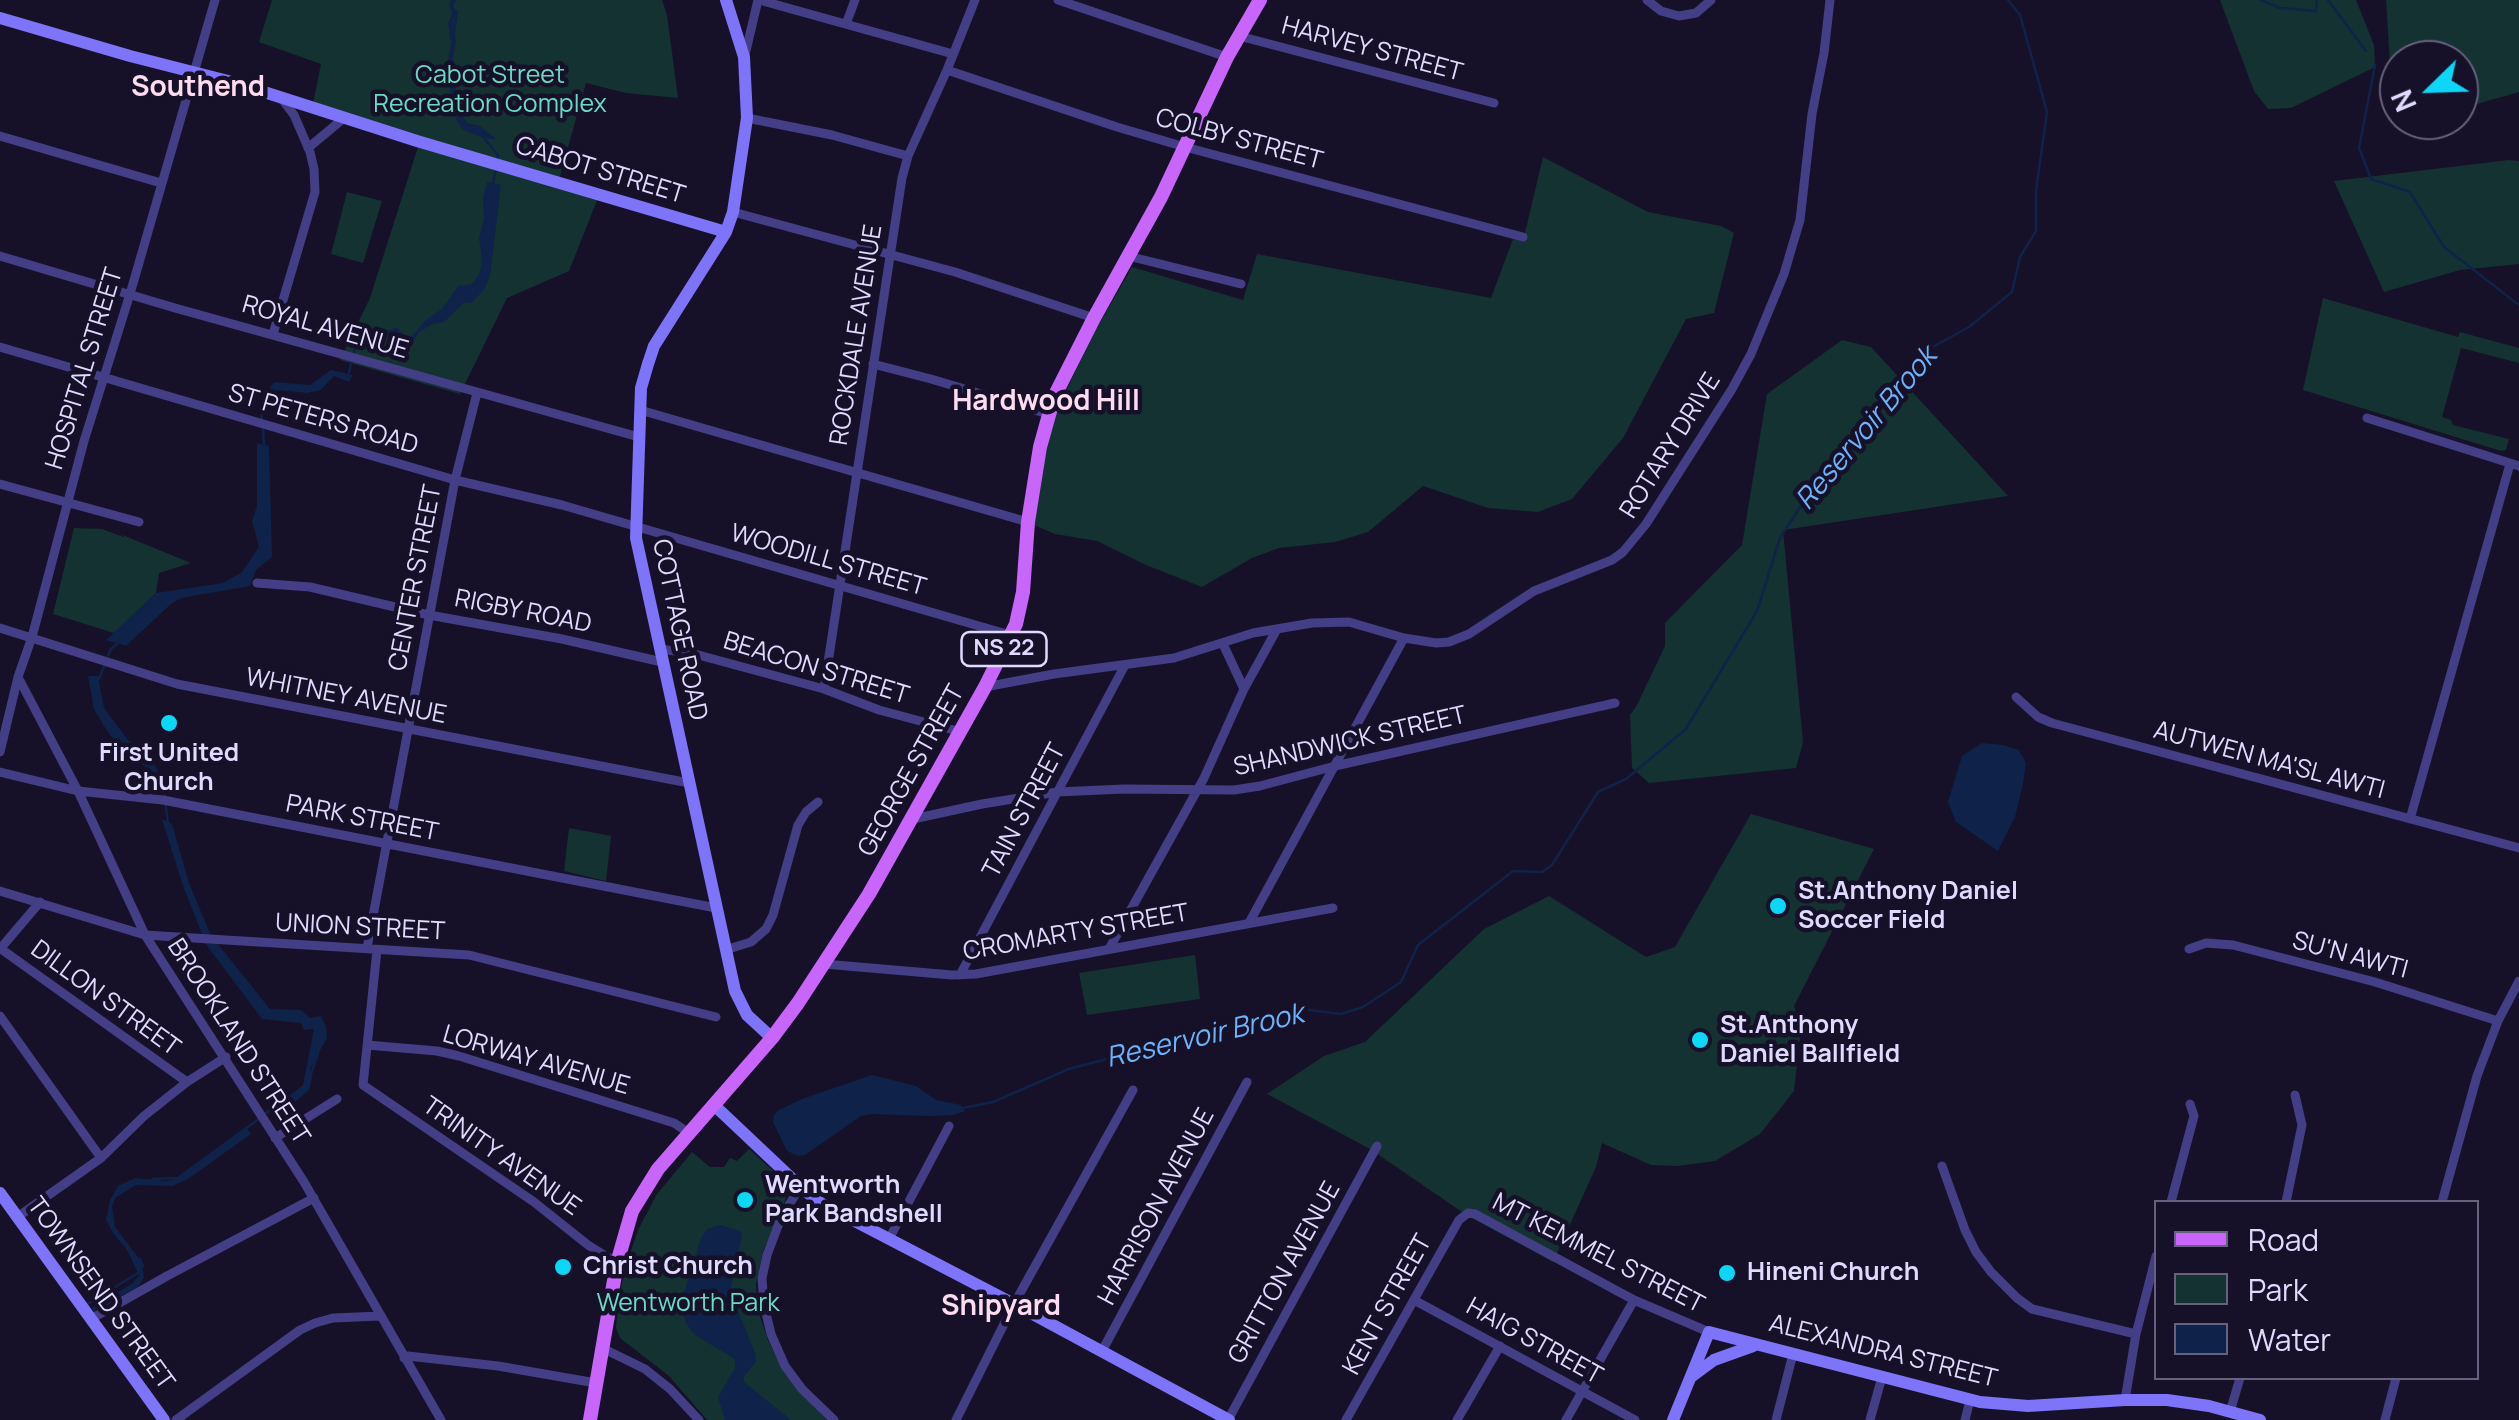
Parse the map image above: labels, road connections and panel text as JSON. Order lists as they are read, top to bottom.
{
  "streets": {
    "main road": [
      "CABOT STREET",
      "COTTAGE ROAD",
      "NS 22",
      "GEORGE STREET",
      "TOWNSEND STREET",
      "ALEXANDRA STREET"
    ],
    "street": [
      "HARVEY STREET",
      "COLBY STREET",
      "ROYAL AVENUE",
      "ROCKDALE AVENUE",
      "HOSPITAL STREET",
      "ST PETERS ROAD",
      "ROTARY DRIVE",
      "WOODILL STREET",
      "CENTER STREET",
      "RIGBY ROAD",
      "BEACON STREET",
      "WHITNEY AVENUE",
      "SHANDWICK STREET",
      "AUTWEN MA'SL AWTI",
      "TAIN STREET",
      "PARK STREET",
      "UNION STREET",
      "CROMARTY STREET",
      "SU'N AWTI",
      "DILLON STREET",
      "BROOKLAND STREET",
      "LORWAY AVENUE",
      "TRINITY AVENUE",
      "HARRISON AVENUE",
      "MT KEMMEL STREET",
      "GRITTON AVENUE",
      "KENT STREET",
      "HAIG STREET"
    ]
  },
  "crossings": [
    ["HARVEY STREET", "GEORGE STREET"],
    ["COLBY STREET", "ROCKDALE AVENUE"],
    ["COLBY STREET", "GEORGE STREET"],
    ["CABOT STREET", "HOSPITAL STREET"],
    ["CABOT STREET", "COTTAGE ROAD"],
    ["ROYAL AVENUE", "HOSPITAL STREET"],
    ["ROYAL AVENUE", "CENTER STREET"],
    ["ROYAL AVENUE", "COTTAGE ROAD"],
    ["ROCKDALE AVENUE", "WOODILL STREET"],
    ["ROCKDALE AVENUE", "BEACON STREET"],
    ["HOSPITAL STREET", "ST PETERS ROAD"],
    ["HOSPITAL STREET", "WHITNEY AVENUE"],
    ["HOSPITAL STREET", "BROOKLAND STREET"],
    ["ST PETERS ROAD", "WOODILL STREET"],
    ["ST PETERS ROAD", "CENTER STREET"],
    ["ST PETERS ROAD", "COTTAGE ROAD"],
    ["ROTARY DRIVE", "GEORGE STREET"],
    ["ROTARY DRIVE", "TAIN STREET"],
    ["WOODILL STREET", "COTTAGE ROAD"],
    ["WOODILL STREET", "GEORGE STREET"],
    ["CENTER STREET", "RIGBY ROAD"],
    ["CENTER STREET", "WHITNEY AVENUE"],
    ["CENTER STREET", "PARK STREET"],
    ["CENTER STREET", "UNION STREET"],
    ["CENTER STREET", "LORWAY AVENUE"],
    ["CENTER STREET", "TRINITY AVENUE"],
    ["RIGBY ROAD", "COTTAGE ROAD"],
    ["RIGBY ROAD", "BEACON STREET"],
    ["COTTAGE ROAD", "BEACON STREET"],
    ["COTTAGE ROAD", "WHITNEY AVENUE"],
    ["COTTAGE ROAD", "GEORGE STREET"],
    ["COTTAGE ROAD", "PARK STREET"],
    ["BEACON STREET", "GEORGE STREET"],
    ["SHANDWICK STREET", "GEORGE STREET"],
    ["SHANDWICK STREET", "TAIN STREET"],
    ["GEORGE STREET", "CROMARTY STREET"],
    ["GEORGE STREET", "LORWAY AVENUE"],
    ["GEORGE STREET", "TRINITY AVENUE"],
    ["TAIN STREET", "CROMARTY STREET"],
    ["PARK STREET", "BROOKLAND STREET"],
    ["UNION STREET", "BROOKLAND STREET"],
    ["MT KEMMEL STREET", "KENT STREET"],
    ["MT KEMMEL STREET", "ALEXANDRA STREET"],
    ["KENT STREET", "HAIG STREET"]
  ],
  "districts": ["Southend", "Hardwood Hill", "Shipyard"],
  "water": ["Reservoir Brook"],
  "parks": ["Cabot Street Recreation Complex", "Wentworth Park"],
  "places": [
    "First United Church",
    "St.Anthony Daniel Soccer Field",
    "St.Anthony Daniel Ballfield",
    "Wentworth Park Bandshell",
    "Christ Church",
    "Hineni Church"
  ],
  "legend": ["Road", "Park", "Water"],
  "north": "bottom left"
}
